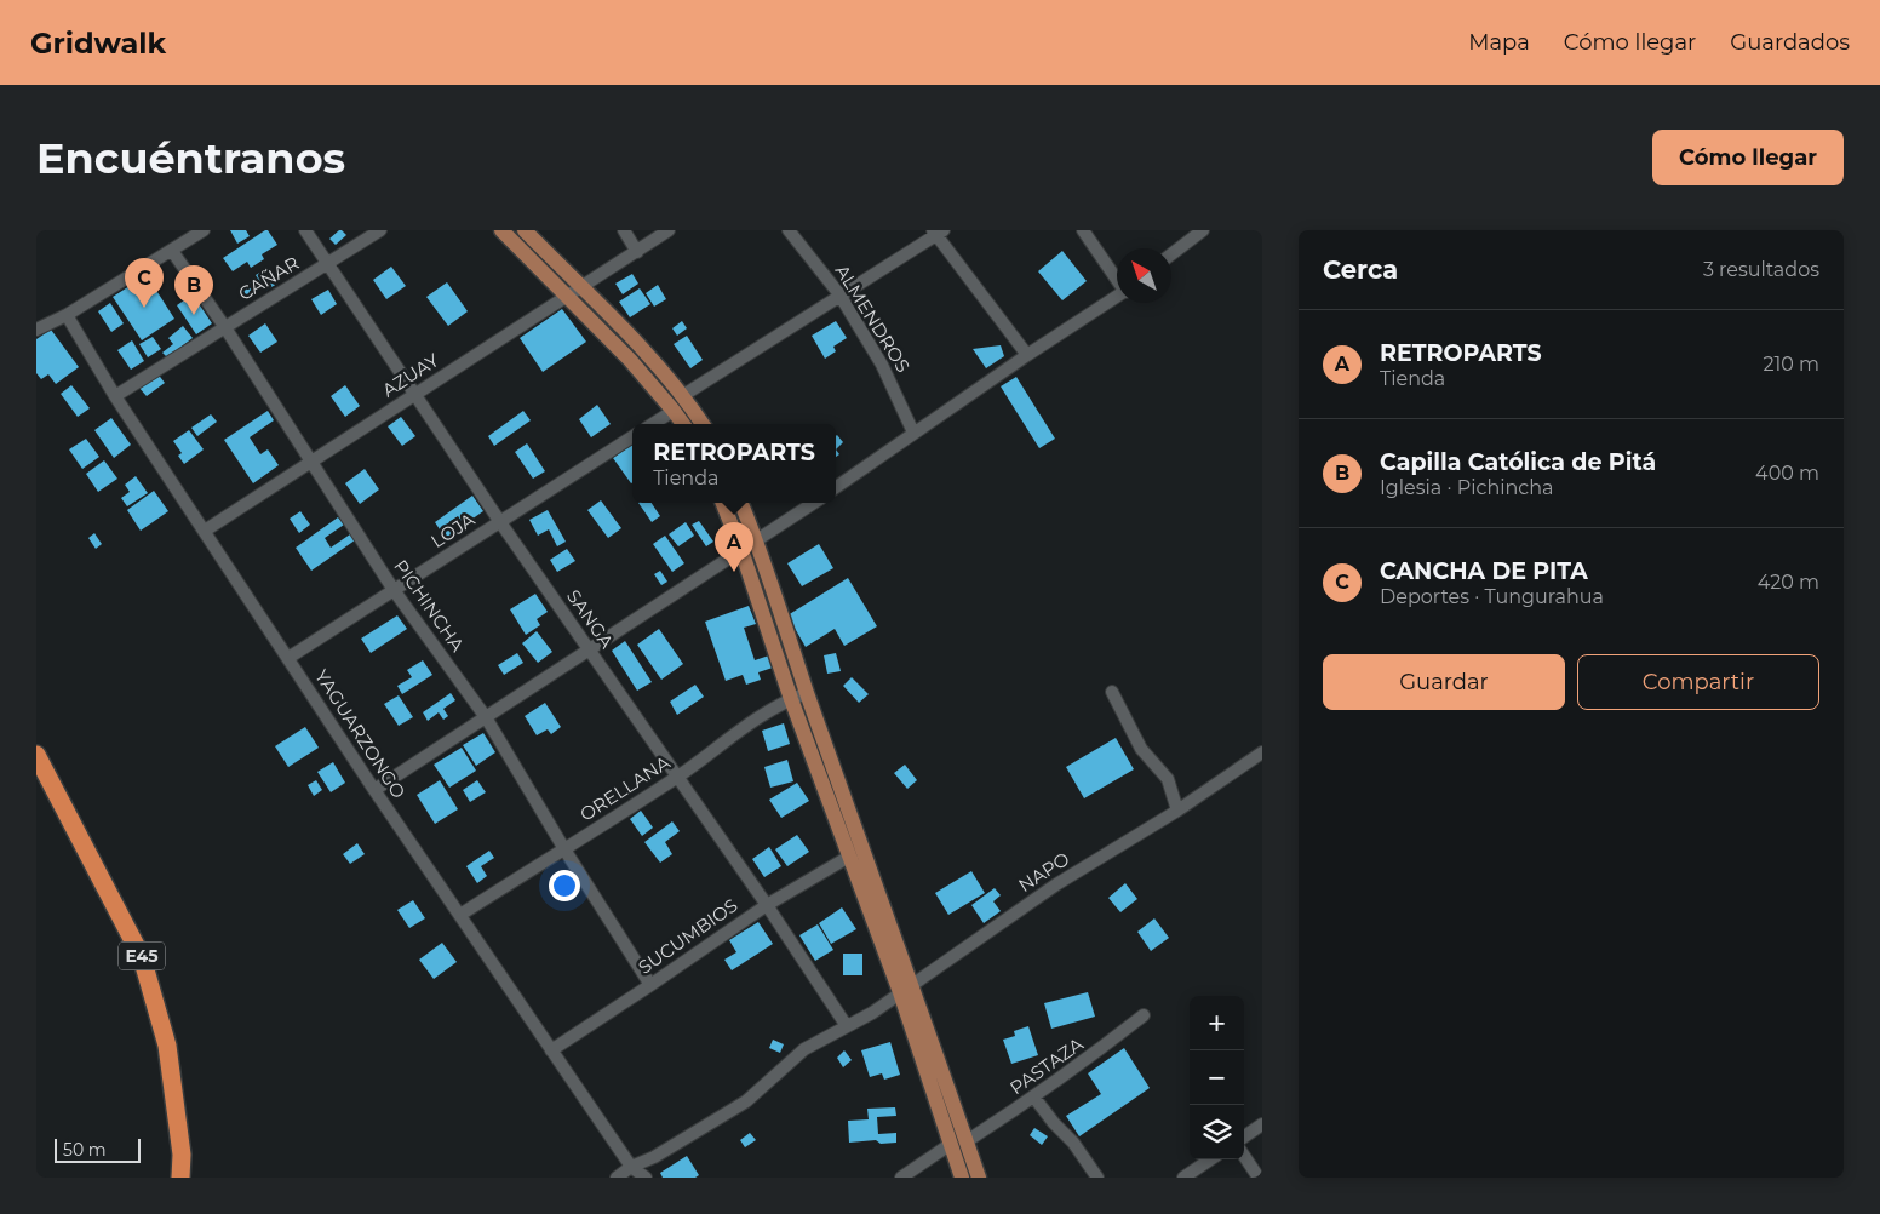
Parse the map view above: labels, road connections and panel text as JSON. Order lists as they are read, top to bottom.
{
  "streets": {
    "highway": ["E45"],
    "street": [
      "CAÑAR",
      "ALMENDROS",
      "AZUAY",
      "LOJA",
      "PICHINCHA",
      "SANGA",
      "YAGUARZONGO",
      "ORELLANA",
      "NAPO",
      "SUCUMBIOS",
      "PASTAZA"
    ]
  },
  "crossings": [
    ["CAÑAR", "PICHINCHA"],
    ["CAÑAR", "SANGA"],
    ["CAÑAR", "YAGUARZONGO"],
    ["AZUAY", "PICHINCHA"],
    ["AZUAY", "SANGA"],
    ["AZUAY", "YAGUARZONGO"],
    ["LOJA", "PICHINCHA"],
    ["LOJA", "SANGA"],
    ["LOJA", "YAGUARZONGO"],
    ["PICHINCHA", "ORELLANA"],
    ["PICHINCHA", "SUCUMBIOS"],
    ["SANGA", "ORELLANA"],
    ["SANGA", "NAPO"],
    ["SANGA", "SUCUMBIOS"],
    ["YAGUARZONGO", "ORELLANA"],
    ["YAGUARZONGO", "NAPO"],
    ["YAGUARZONGO", "SUCUMBIOS"]
  ],
  "scale_bar": "50 m",
  "north": "top left",
  "page": {
    "header": "Gridwalk",
    "nav": ["Mapa", "Cómo llegar", "Guardados"],
    "buttons": [
      "Cómo llegar",
      ["Guardar", "Compartir"]
    ],
    "title": "Encuéntranos",
    "heading": ["Cerca", "3 resultados"],
    "pins": ["C", "B", "A"],
    "list": [
      {
        "mark": "A",
        "name": "RETROPARTS",
        "note": "Tienda",
        "value": "210 m"
      },
      {
        "mark": "B",
        "name": "Capilla Católica de Pitá",
        "note": "Iglesia · Pichincha",
        "value": "400 m"
      },
      {
        "mark": "C",
        "name": "CANCHA DE PITA",
        "note": "Deportes · Tungurahua",
        "value": "420 m"
      }
    ],
    "popup": ["RETROPARTS", "Tienda"],
    "map_buttons": ["+", "−"],
    "scale": "50 m"
  }
}
